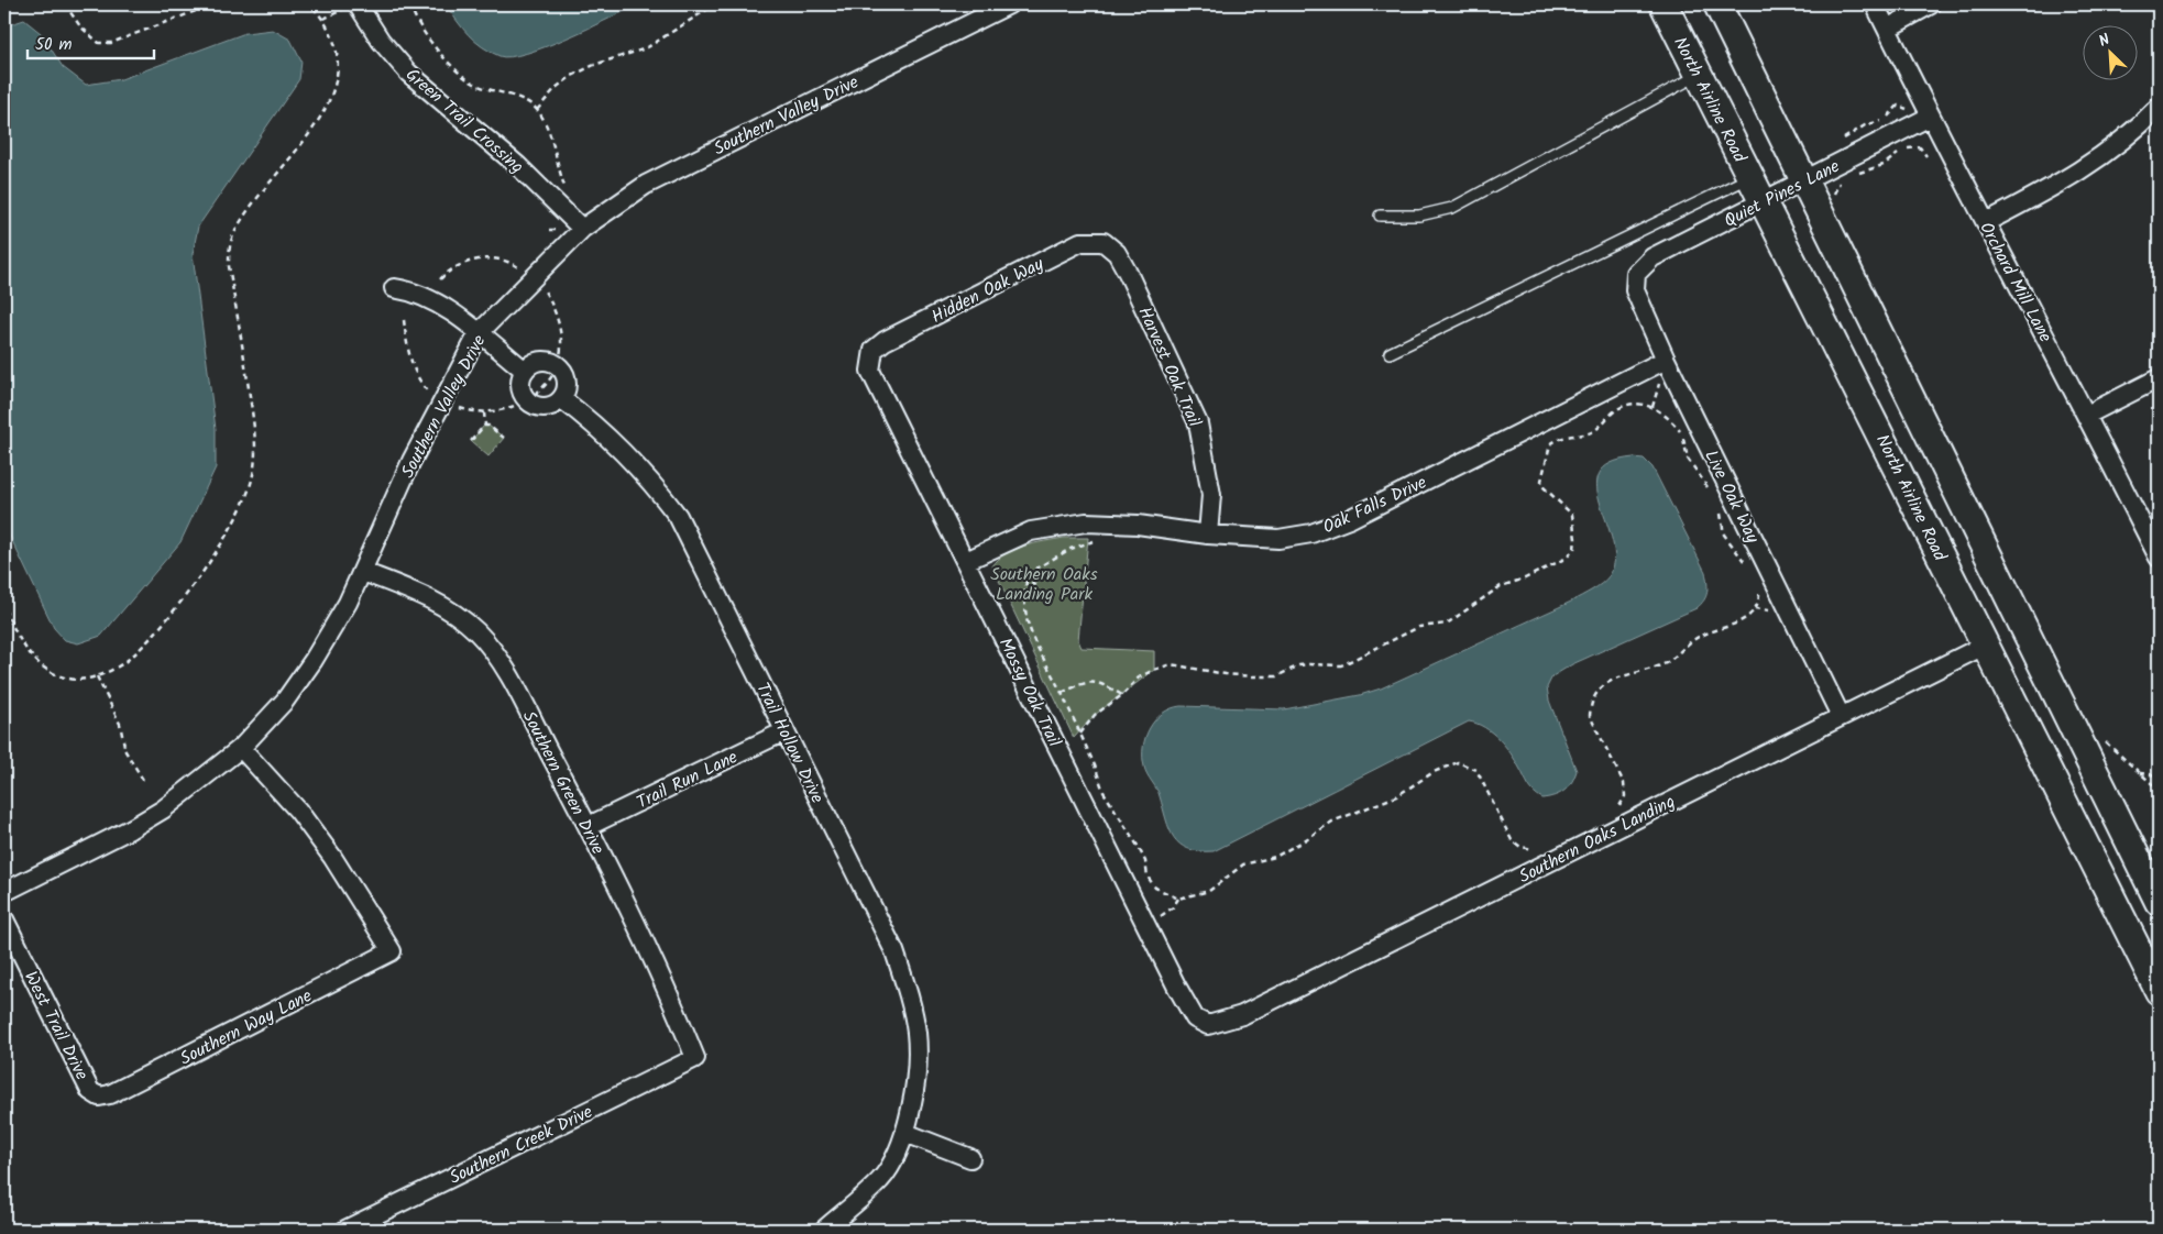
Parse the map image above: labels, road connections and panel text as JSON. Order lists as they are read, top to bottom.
{
  "streets": {
    "main road": ["North Airline Road"],
    "street": [
      "Southern Valley Drive",
      "Green Trail Crossing",
      "Quiet Pines Lane",
      "Orchard Mill Lane",
      "Hidden Oak Way",
      "Harvest Oak Trail",
      "Live Oak Way",
      "Oak Falls Drive",
      "Mossy Oak Trail",
      "Trail Hollow Drive",
      "Trail Run Lane",
      "Southern Green Drive",
      "Southern Oaks Landing",
      "West Trail Drive",
      "Southern Way Lane",
      "Southern Creek Drive"
    ]
  },
  "crossings": [
    ["North Airline Road", "Quiet Pines Lane"],
    ["North Airline Road", "Southern Oaks Landing"],
    ["Southern Valley Drive", "Green Trail Crossing"],
    ["Southern Valley Drive", "Southern Green Drive"],
    ["Southern Valley Drive", "Southern Way Lane"],
    ["Quiet Pines Lane", "Orchard Mill Lane"],
    ["Quiet Pines Lane", "Live Oak Way"],
    ["Hidden Oak Way", "Harvest Oak Trail"],
    ["Hidden Oak Way", "Mossy Oak Trail"],
    ["Harvest Oak Trail", "Oak Falls Drive"],
    ["Live Oak Way", "Oak Falls Drive"],
    ["Live Oak Way", "Southern Oaks Landing"],
    ["Oak Falls Drive", "Mossy Oak Trail"],
    ["Mossy Oak Trail", "Southern Oaks Landing"],
    ["Trail Hollow Drive", "Trail Run Lane"],
    ["Trail Run Lane", "Southern Green Drive"],
    ["Southern Green Drive", "Southern Creek Drive"],
    ["West Trail Drive", "Southern Way Lane"]
  ],
  "parks": ["Southern Oaks Landing Park"],
  "scale_bar": "50 m",
  "north": "top left"
}
